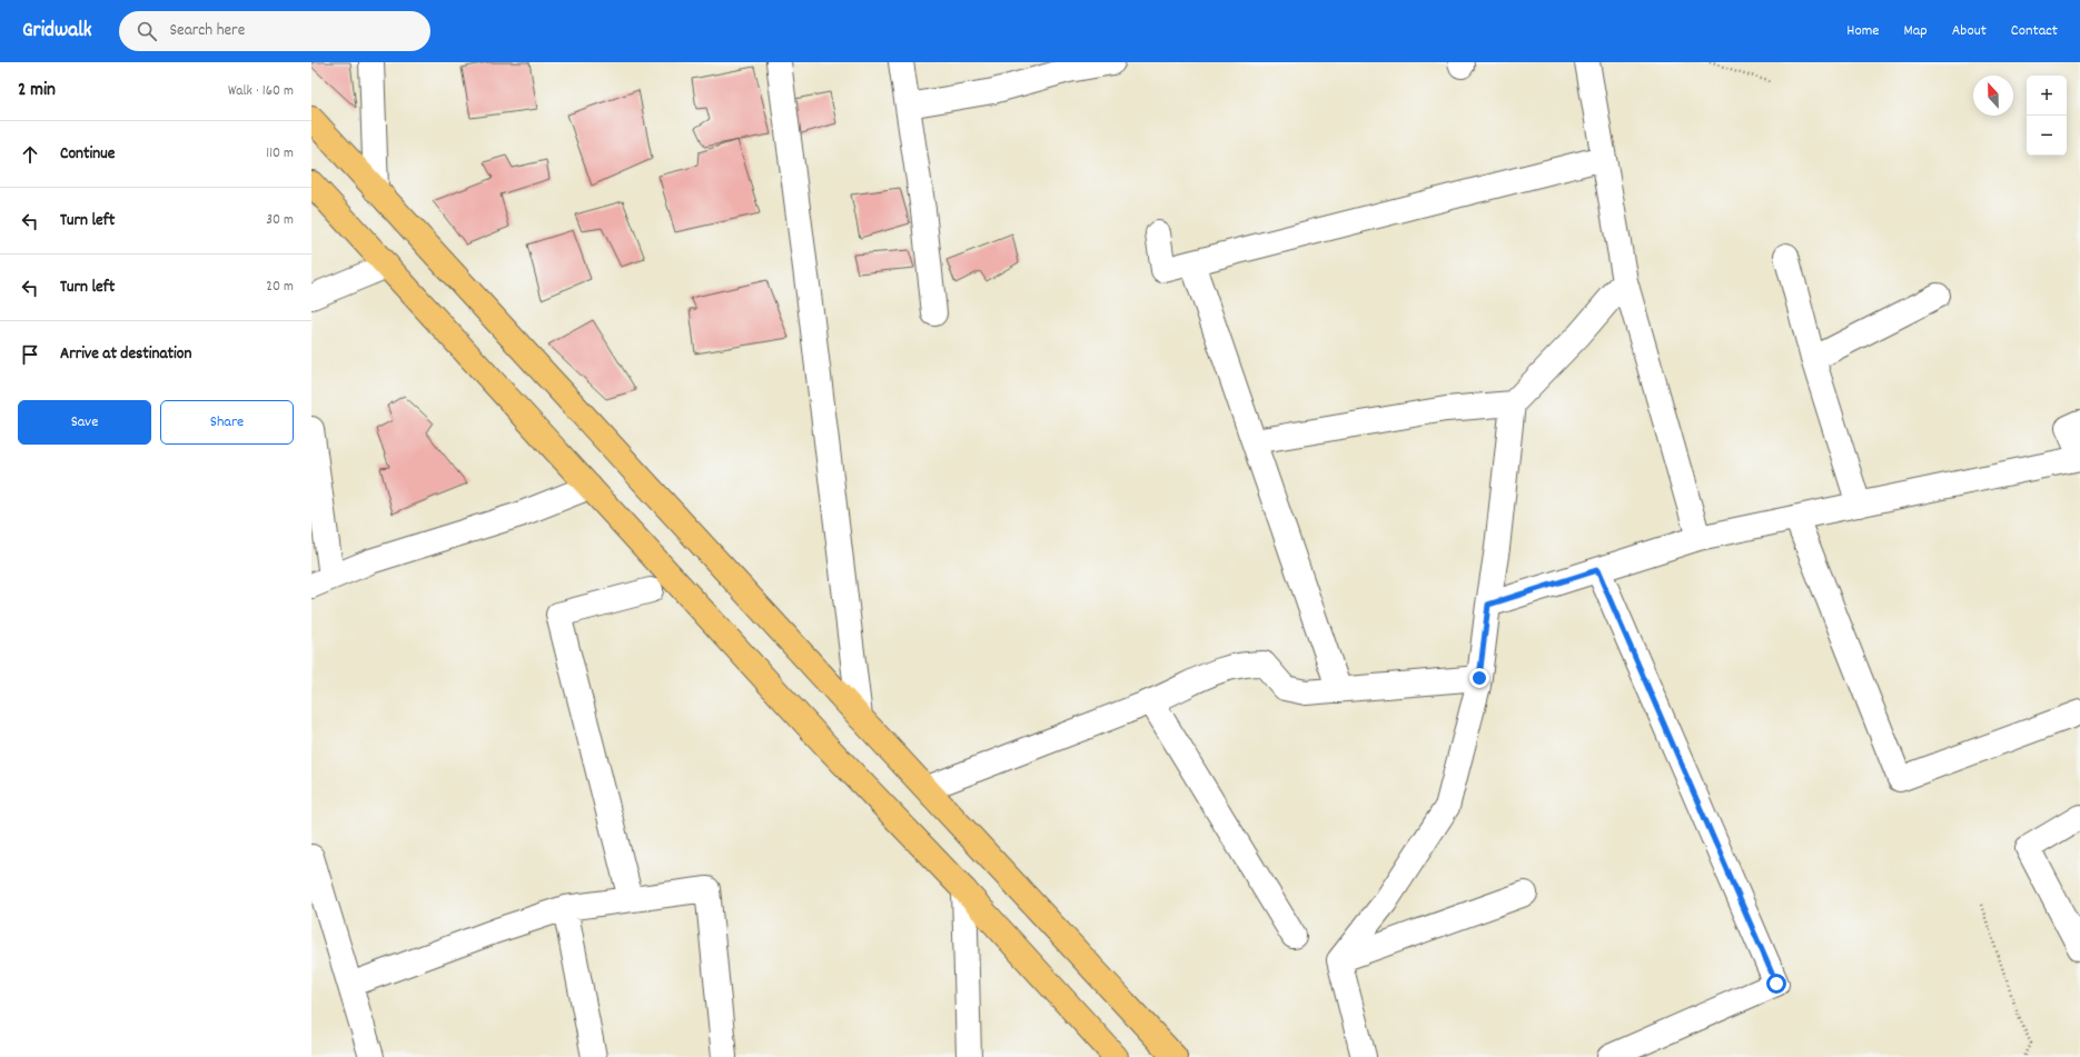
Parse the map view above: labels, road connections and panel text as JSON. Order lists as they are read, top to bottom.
{
  "north": "top",
  "page": {
    "header": "Gridwalk",
    "search": "Search here",
    "nav": [
      "Home",
      "Map",
      "About",
      "Contact"
    ],
    "heading": ["2 min", "Walk · 160 m"],
    "map_buttons": ["+", "−"],
    "list": [
      ["Continue", "110 m"],
      ["Turn left", "30 m"],
      ["Turn left", "20 m"],
      "Arrive at destination"
    ],
    "buttons": ["Save", "Share"]
  }
}
